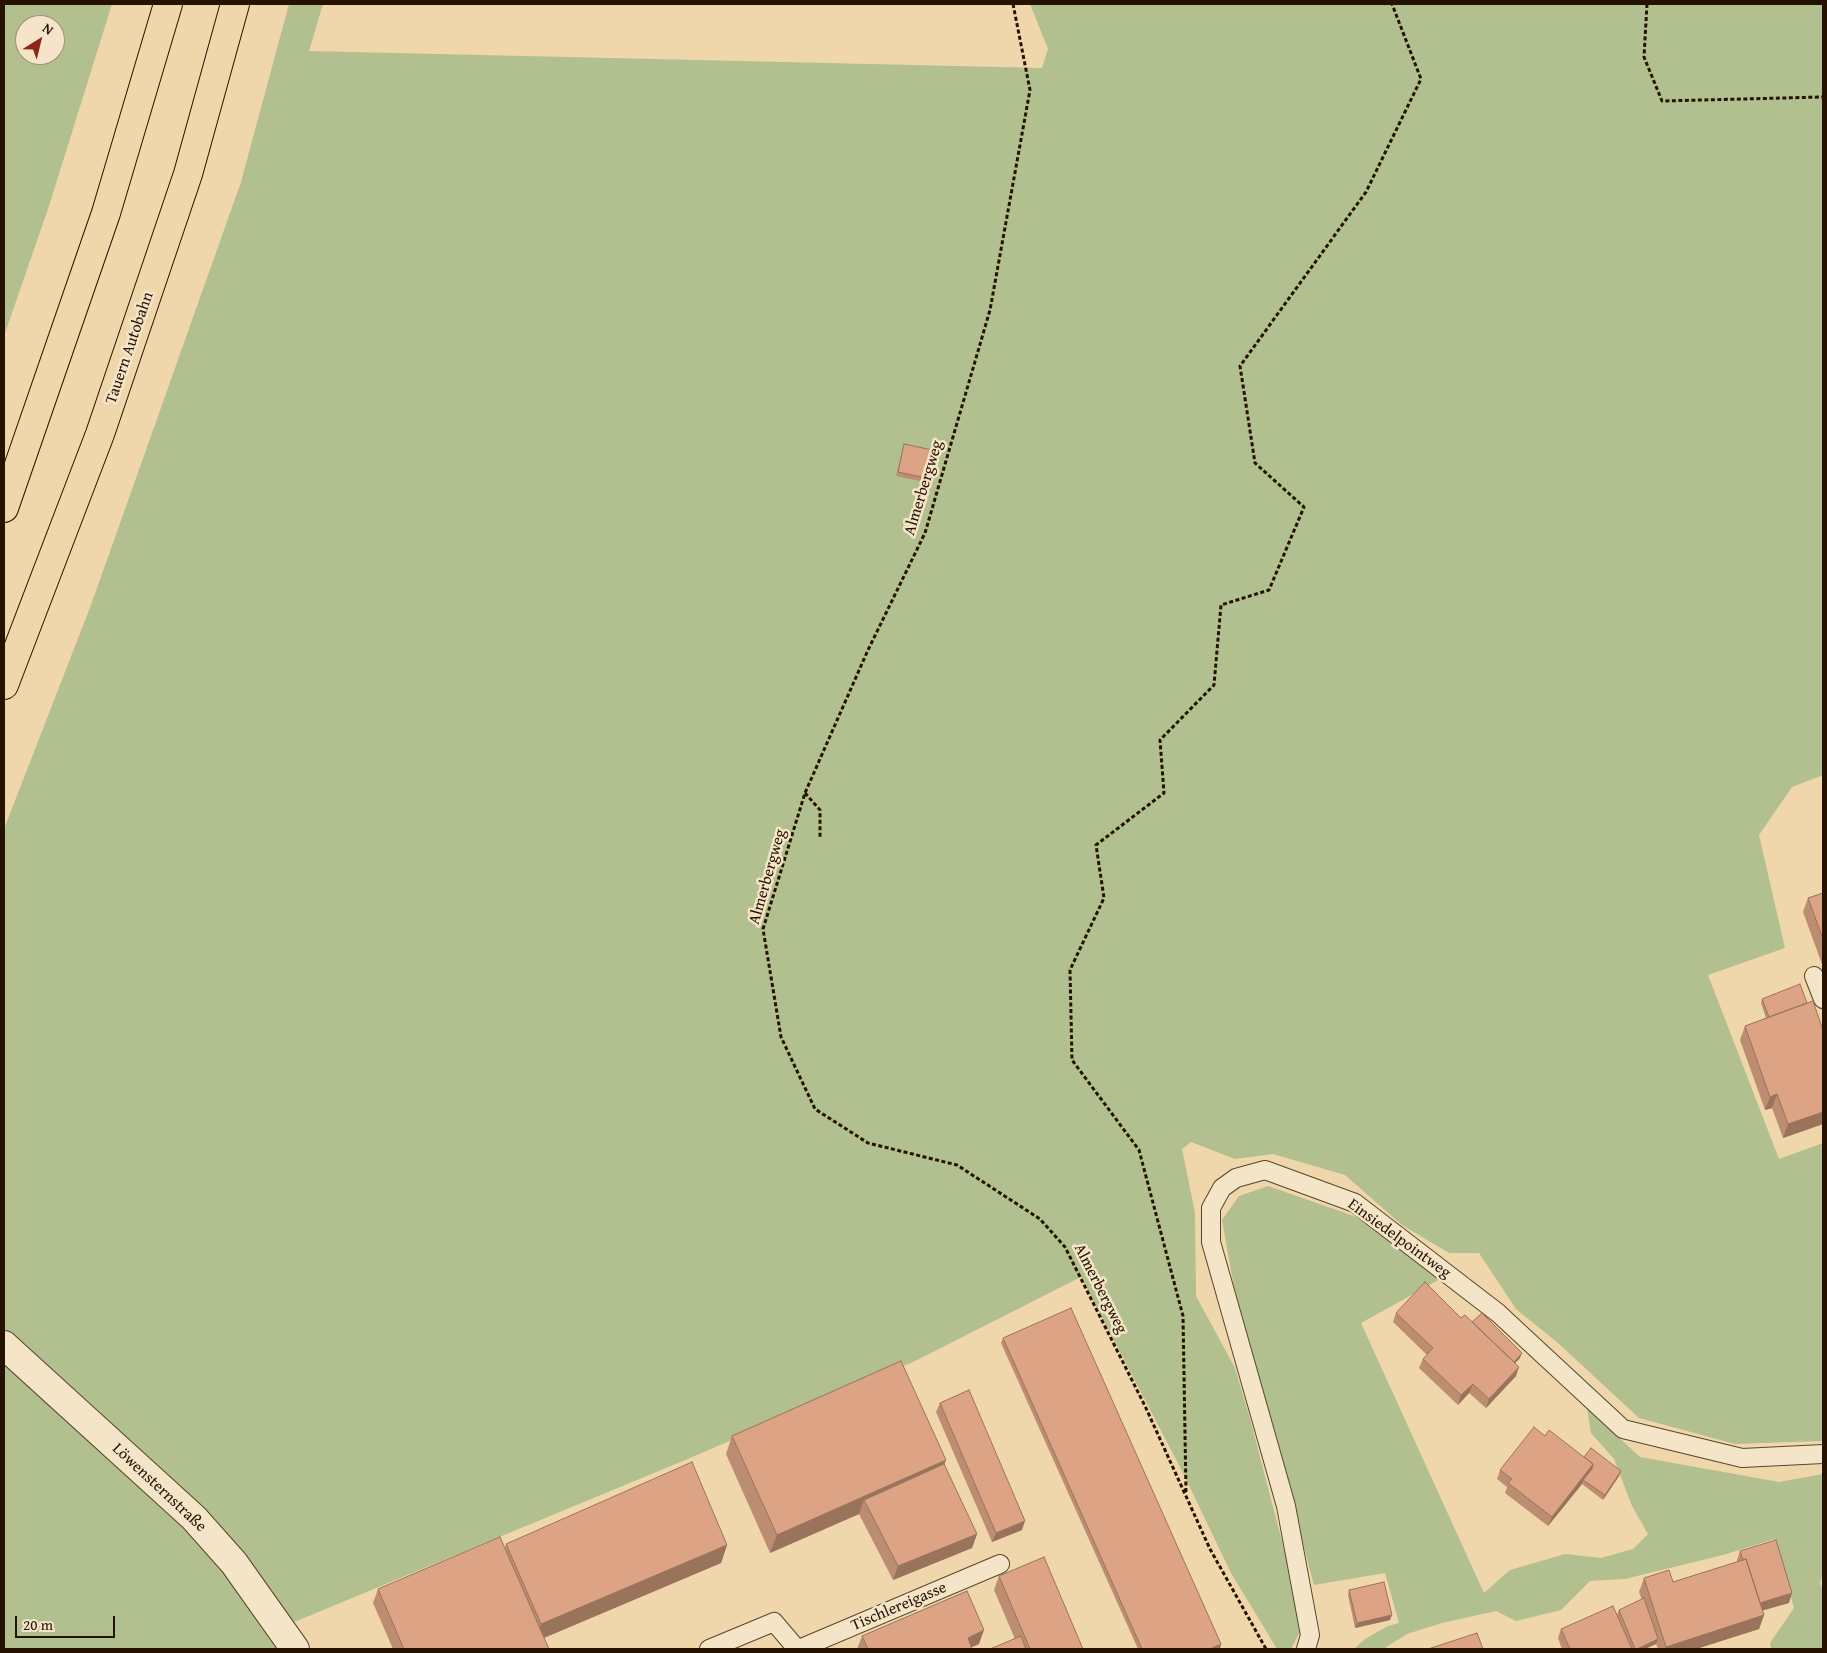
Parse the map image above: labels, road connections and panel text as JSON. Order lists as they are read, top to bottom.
{
  "streets": {
    "highway": ["Tauern Autobahn"],
    "street": ["Löwensternstraße"],
    "lane": ["Einsiedelpointweg", "Tischlereigasse"],
    "path": ["Almerbergweg"]
  },
  "scale_bar": "20 m",
  "north": "top right"
}
